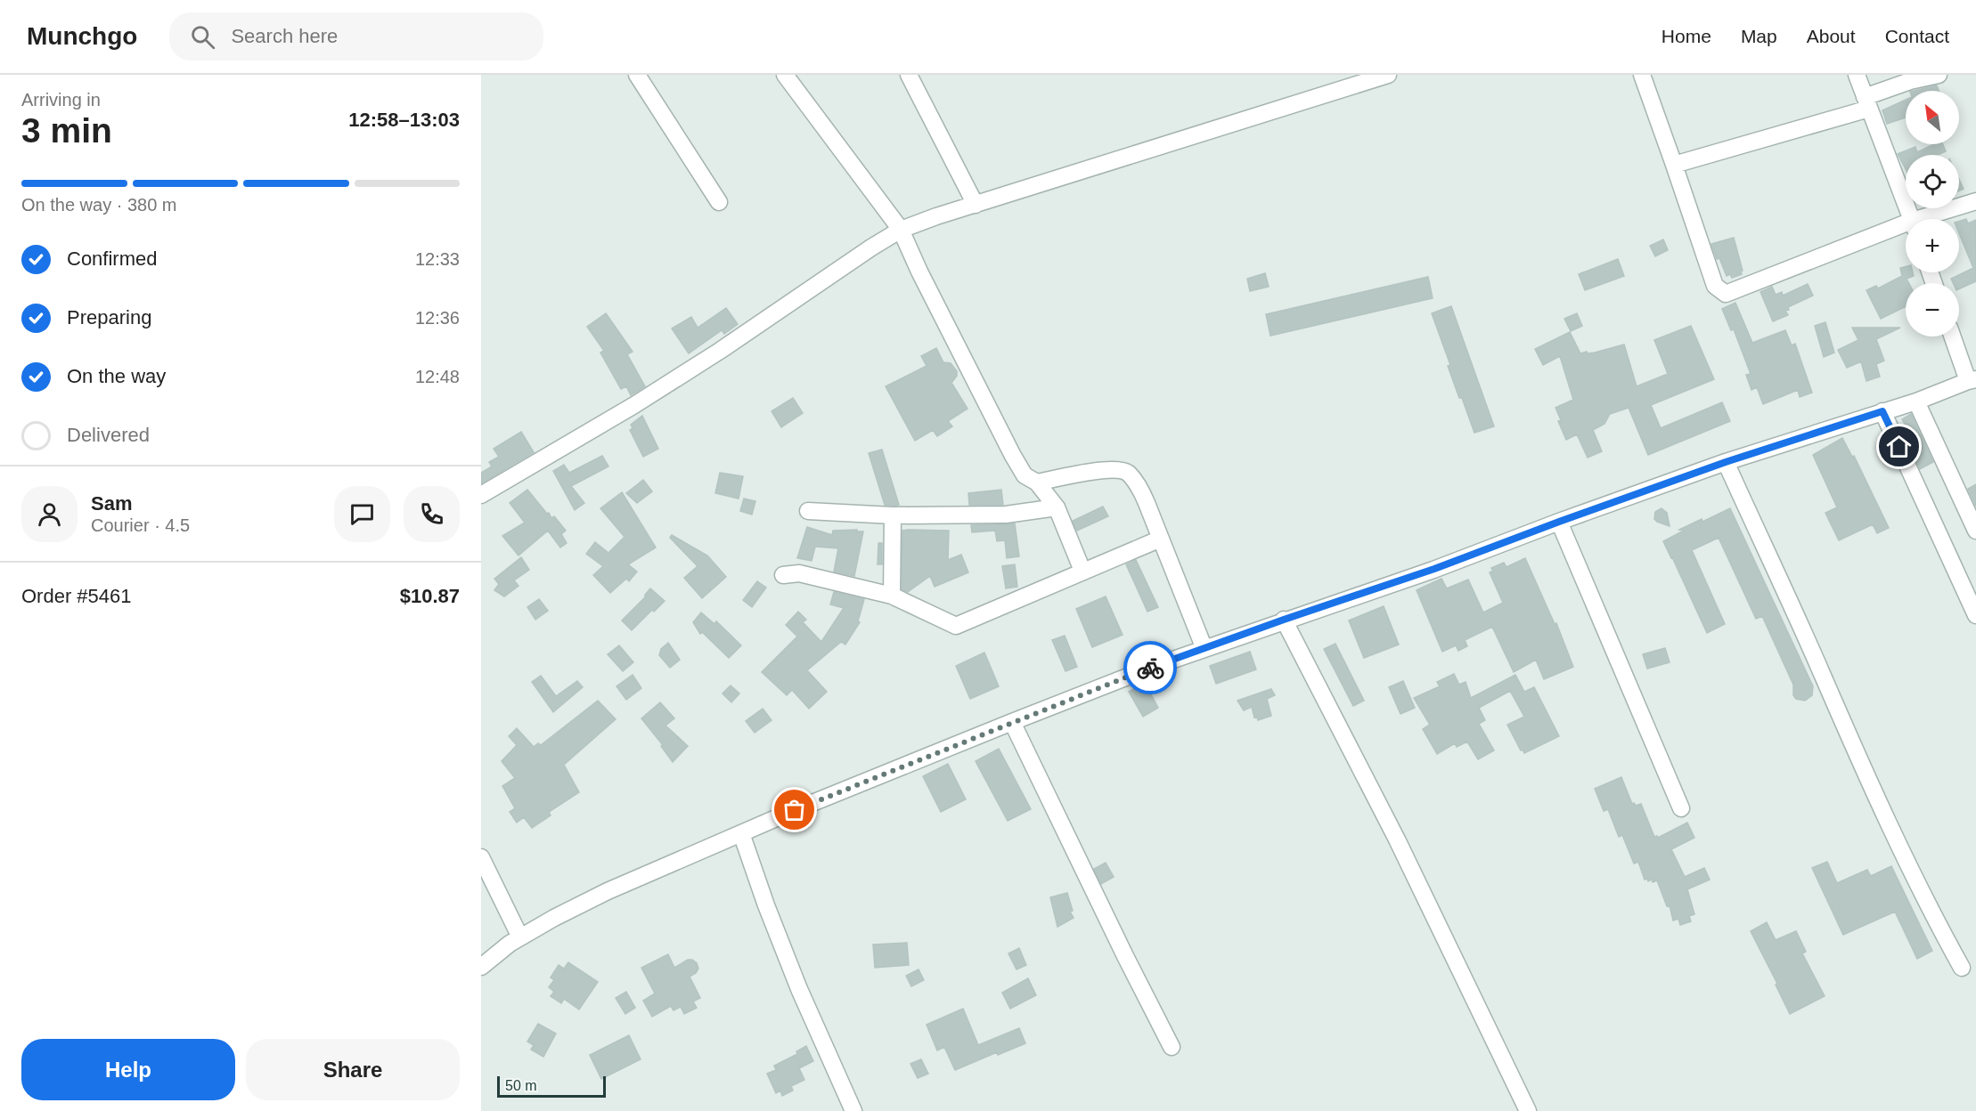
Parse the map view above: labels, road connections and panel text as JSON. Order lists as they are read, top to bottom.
{
  "scale_bar": "50 m",
  "north": "top left",
  "page": {
    "header": "Munchgo",
    "search": "Search here",
    "nav": [
      "Home",
      "Map",
      "About",
      "Contact"
    ],
    "heading": ["3 min", "Arriving in", "12:58–13:03"],
    "panel": [
      "Sam",
      "Courier · 4.5",
      "Order #5461",
      "$10.87"
    ],
    "map_buttons": ["+", "−"],
    "bar": "On the way · 380 m",
    "list": [
      ["Confirmed", "12:33"],
      ["Preparing", "12:36"],
      ["On the way", "12:48"],
      "Delivered"
    ],
    "buttons": ["Help", "Share"],
    "scale": "50 m"
  }
}
